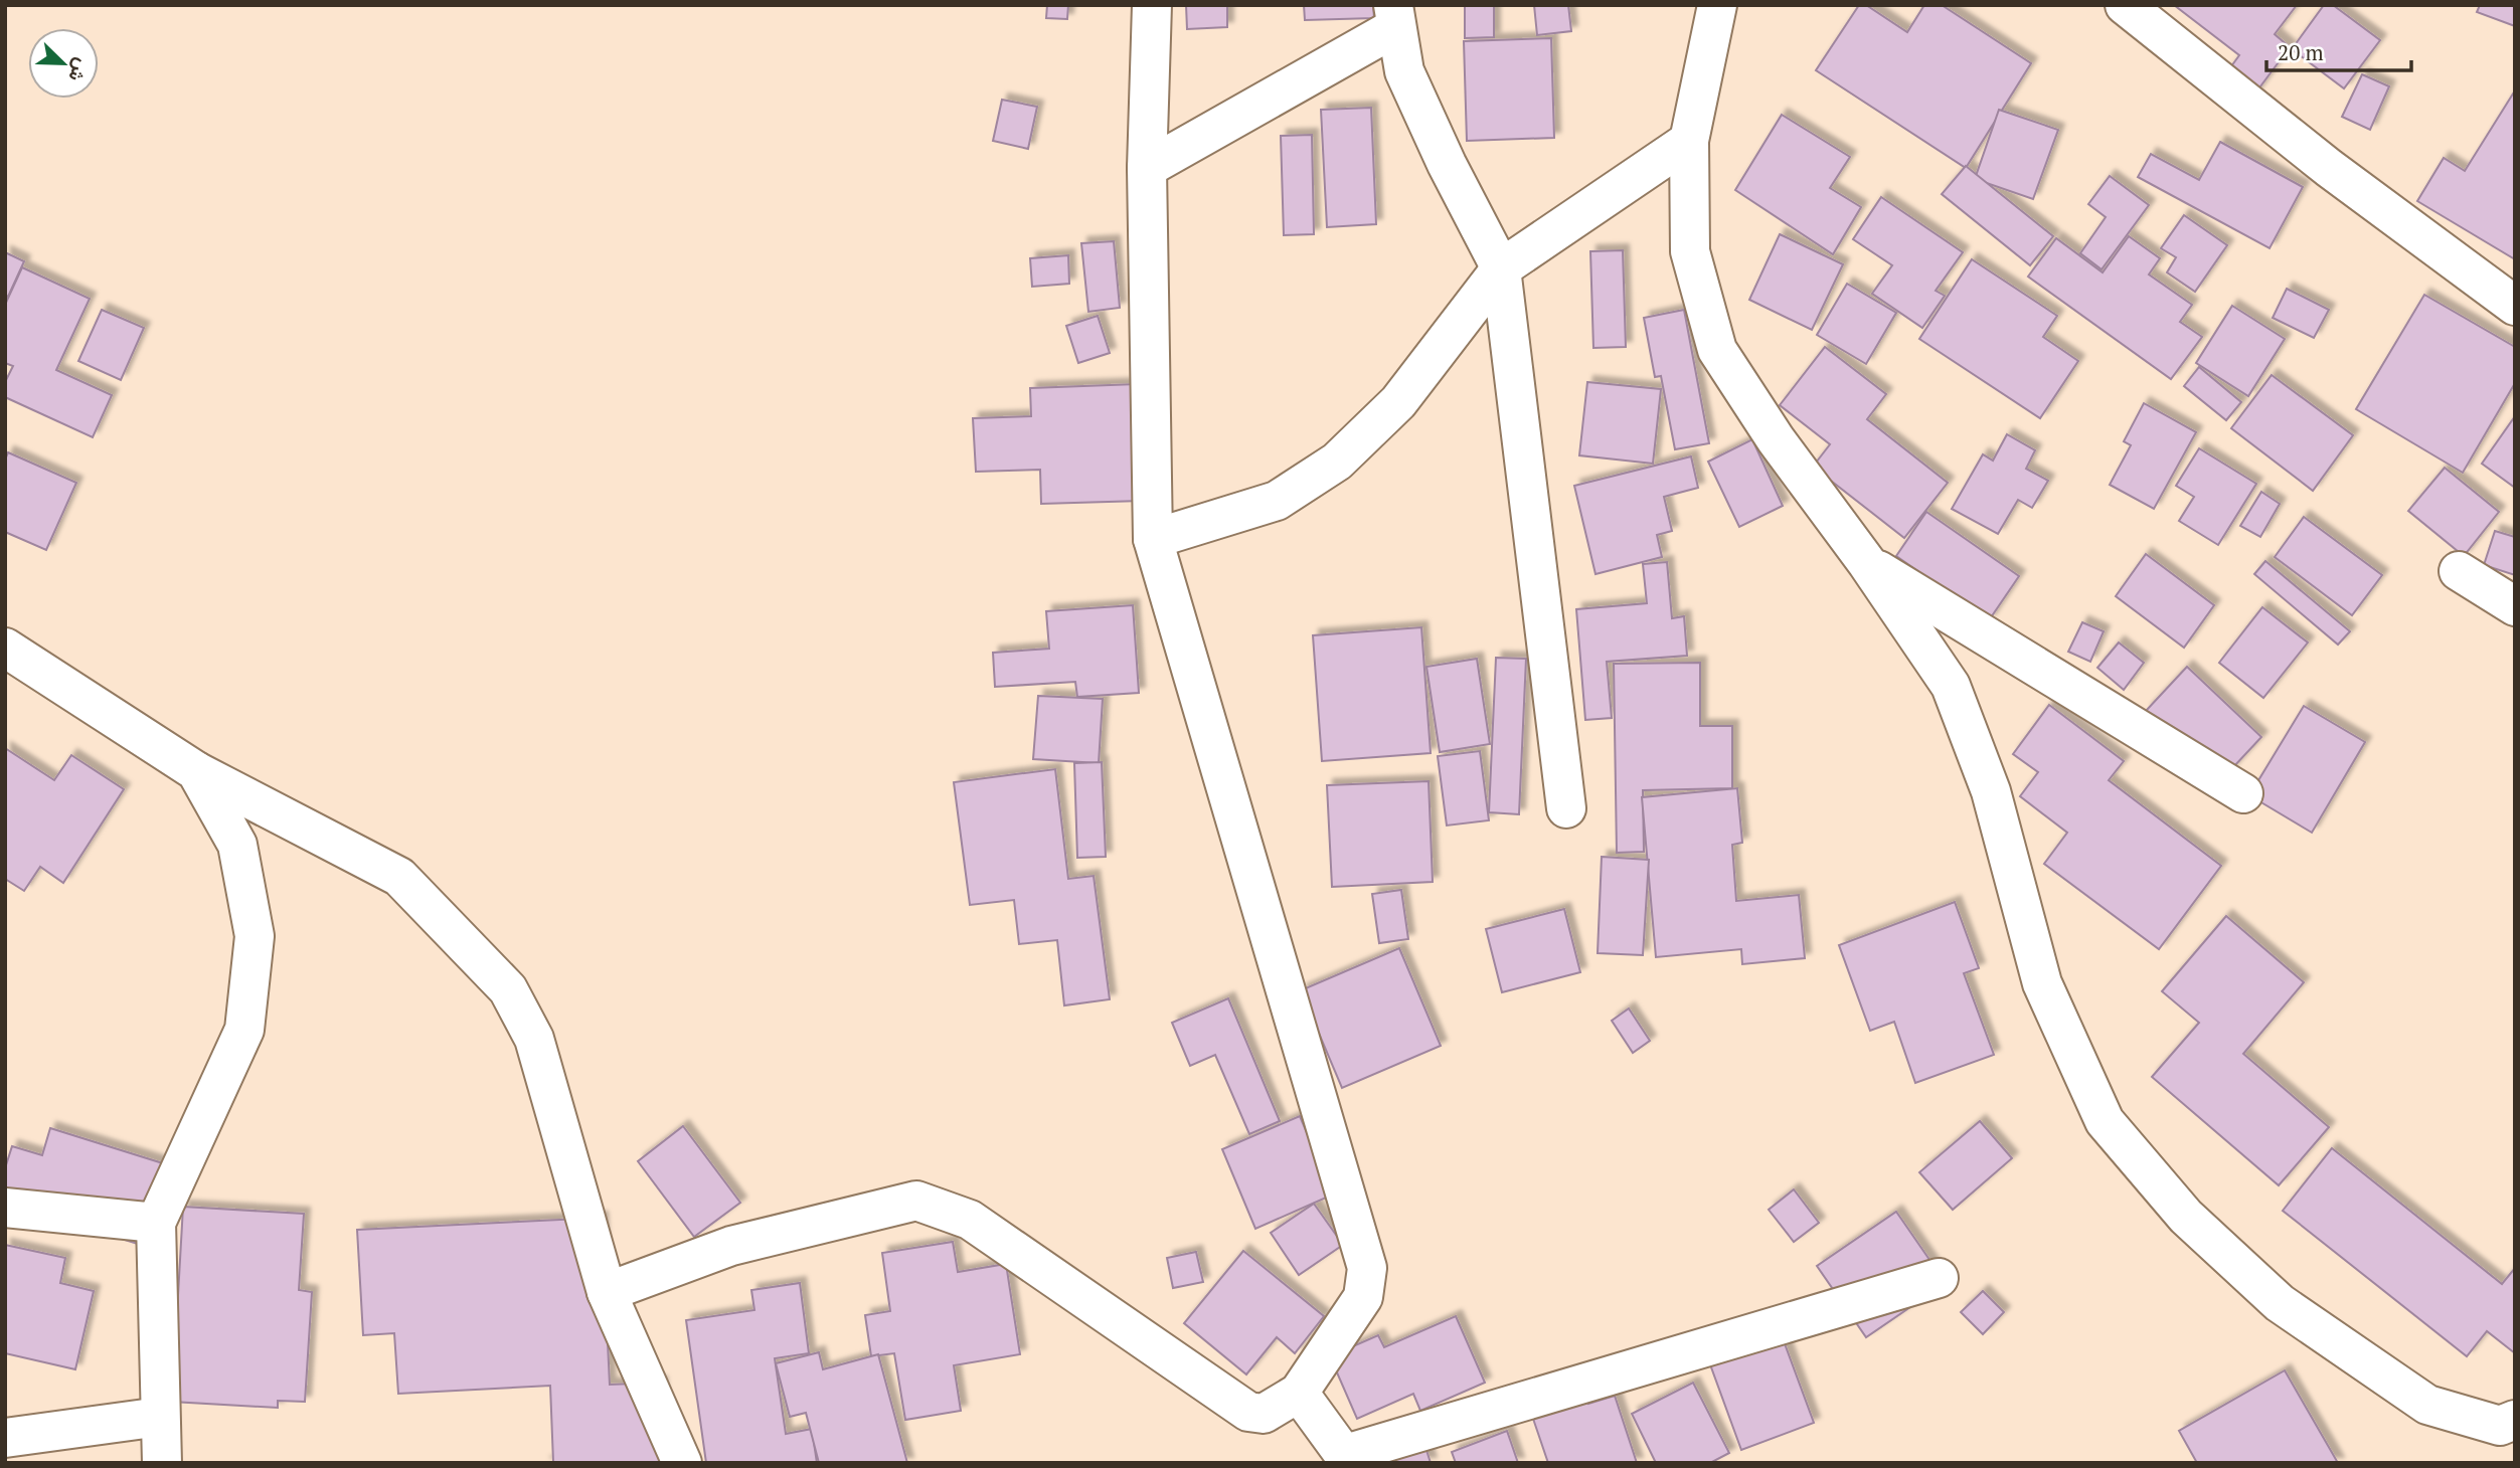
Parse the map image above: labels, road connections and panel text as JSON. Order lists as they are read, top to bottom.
{
  "scale_bar": "20 m",
  "north": "bottom right"
}
